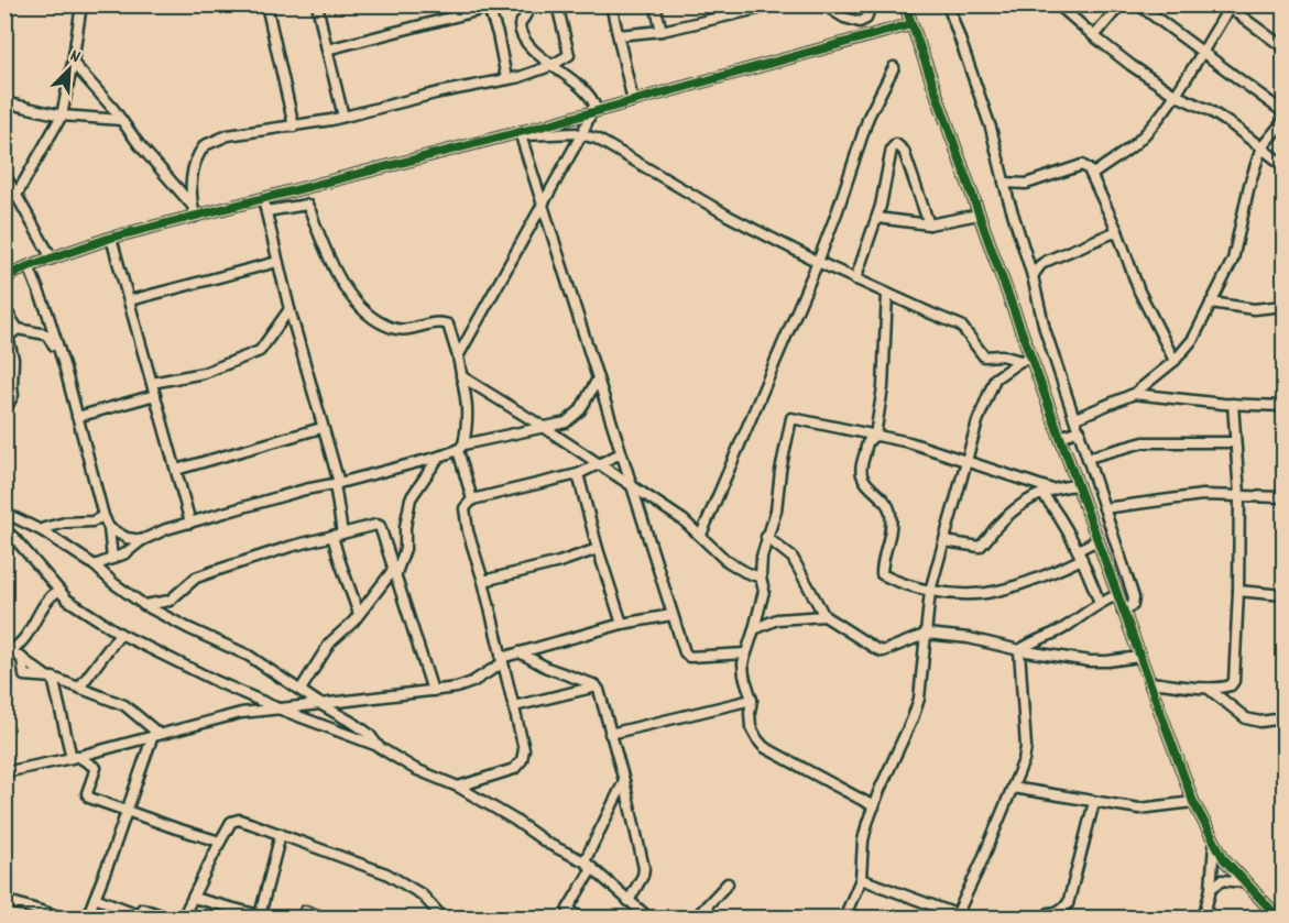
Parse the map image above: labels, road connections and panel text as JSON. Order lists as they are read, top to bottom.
{
  "north": "top right"
}
